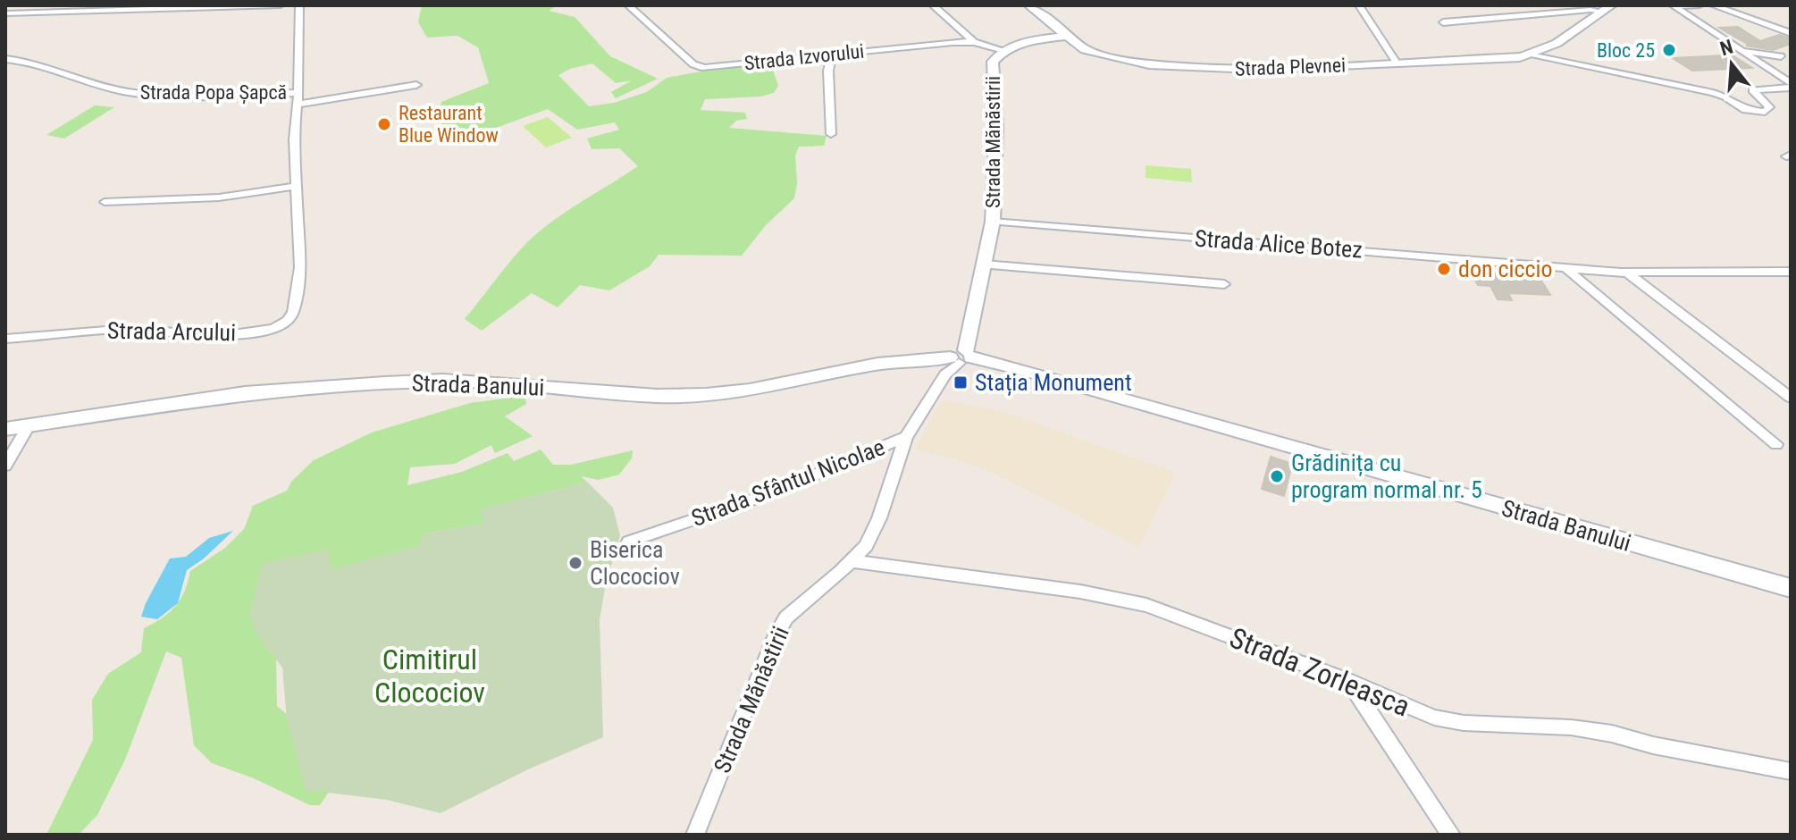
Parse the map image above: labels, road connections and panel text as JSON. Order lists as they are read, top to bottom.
{
  "streets": {
    "street": [
      "Strada Izvorului",
      "Strada Plevnei",
      "Strada Popa Șapcă",
      "Strada Mănăstirii",
      "Strada Alice Botez",
      "Strada Arcului",
      "Strada Banului",
      "Strada Sfântul Nicolae",
      "Strada Zorleasca"
    ]
  },
  "crossings": [
    ["Strada Izvorului", "Strada Mănăstirii"],
    ["Strada Plevnei", "Strada Mănăstirii"],
    ["Strada Popa Șapcă", "Strada Arcului"],
    ["Strada Mănăstirii", "Strada Alice Botez"],
    ["Strada Mănăstirii", "Strada Banului"],
    ["Strada Mănăstirii", "Strada Sfântul Nicolae"],
    ["Strada Mănăstirii", "Strada Zorleasca"]
  ],
  "parks": ["Cimitirul Clocociov"],
  "places": {
    "other": [
      "Bloc 25",
      "Restaurant Blue Window",
      "don ciccio",
      "Grădinița cu program normal nr. 5",
      "Biserica Clocociov"
    ],
    "transit": ["Stația Monument"]
  },
  "north": "top"
}
